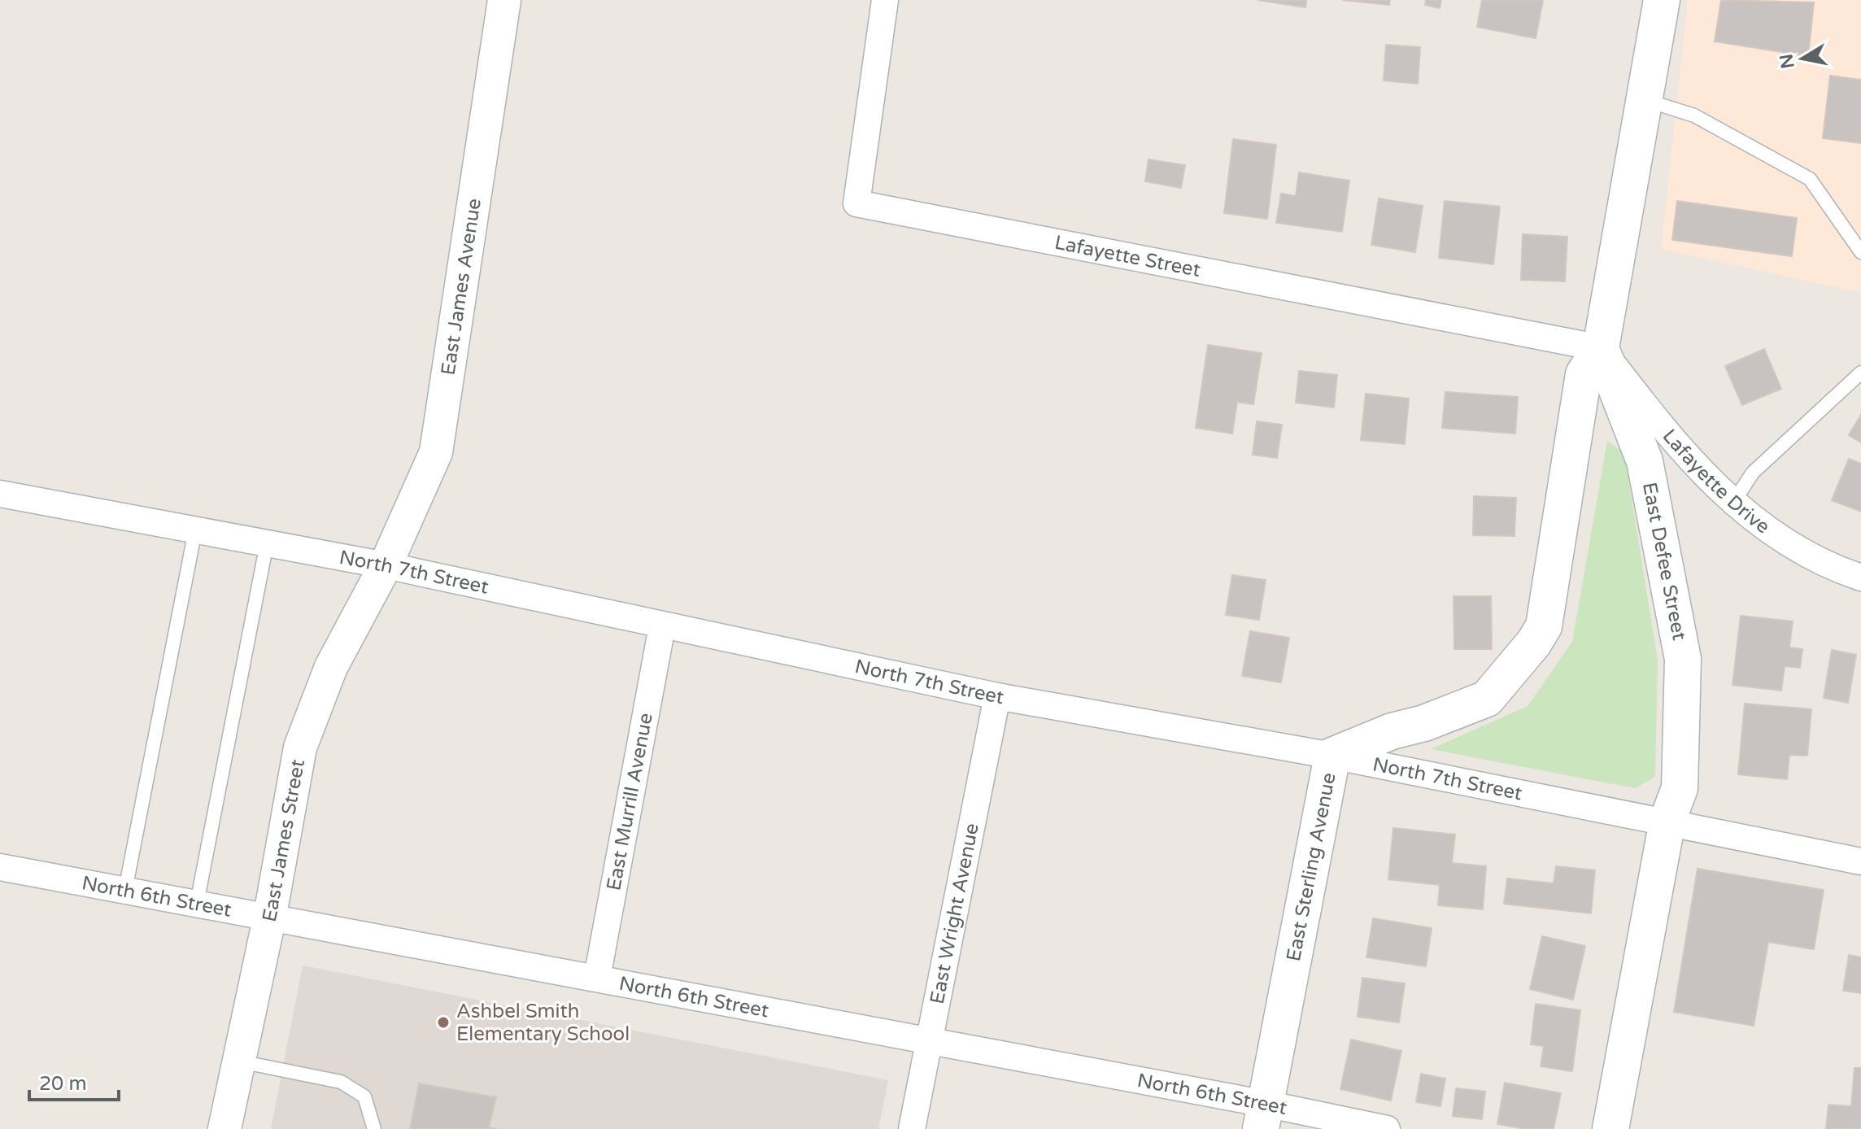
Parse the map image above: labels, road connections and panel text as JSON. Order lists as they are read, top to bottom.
{
  "streets": {
    "main road": ["East Defee Street", "East Sterling Avenue"],
    "street": [
      "Lafayette Street",
      "East James Avenue",
      "Lafayette Drive",
      "North 7th Street",
      "East Murrill Avenue",
      "East James Street",
      "North 6th Street",
      "East Wright Avenue"
    ]
  },
  "crossings": [
    ["Lafayette Street", "Lafayette Drive"],
    ["Lafayette Street", "East Defee Street"],
    ["Lafayette Street", "East Sterling Avenue"],
    ["East James Avenue", "North 7th Street"],
    ["East James Avenue", "East James Street"],
    ["Lafayette Drive", "East Defee Street"],
    ["Lafayette Drive", "East Sterling Avenue"],
    ["East Defee Street", "North 7th Street"],
    ["East Defee Street", "East Sterling Avenue"],
    ["North 7th Street", "East Murrill Avenue"],
    ["North 7th Street", "East James Street"],
    ["North 7th Street", "East Sterling Avenue"],
    ["North 7th Street", "East Wright Avenue"],
    ["East Murrill Avenue", "North 6th Street"],
    ["East James Street", "North 6th Street"],
    ["East Sterling Avenue", "North 6th Street"],
    ["North 6th Street", "East Wright Avenue"]
  ],
  "places": ["Ashbel Smith Elementary School"],
  "scale_bar": "20 m",
  "north": "left"
}
